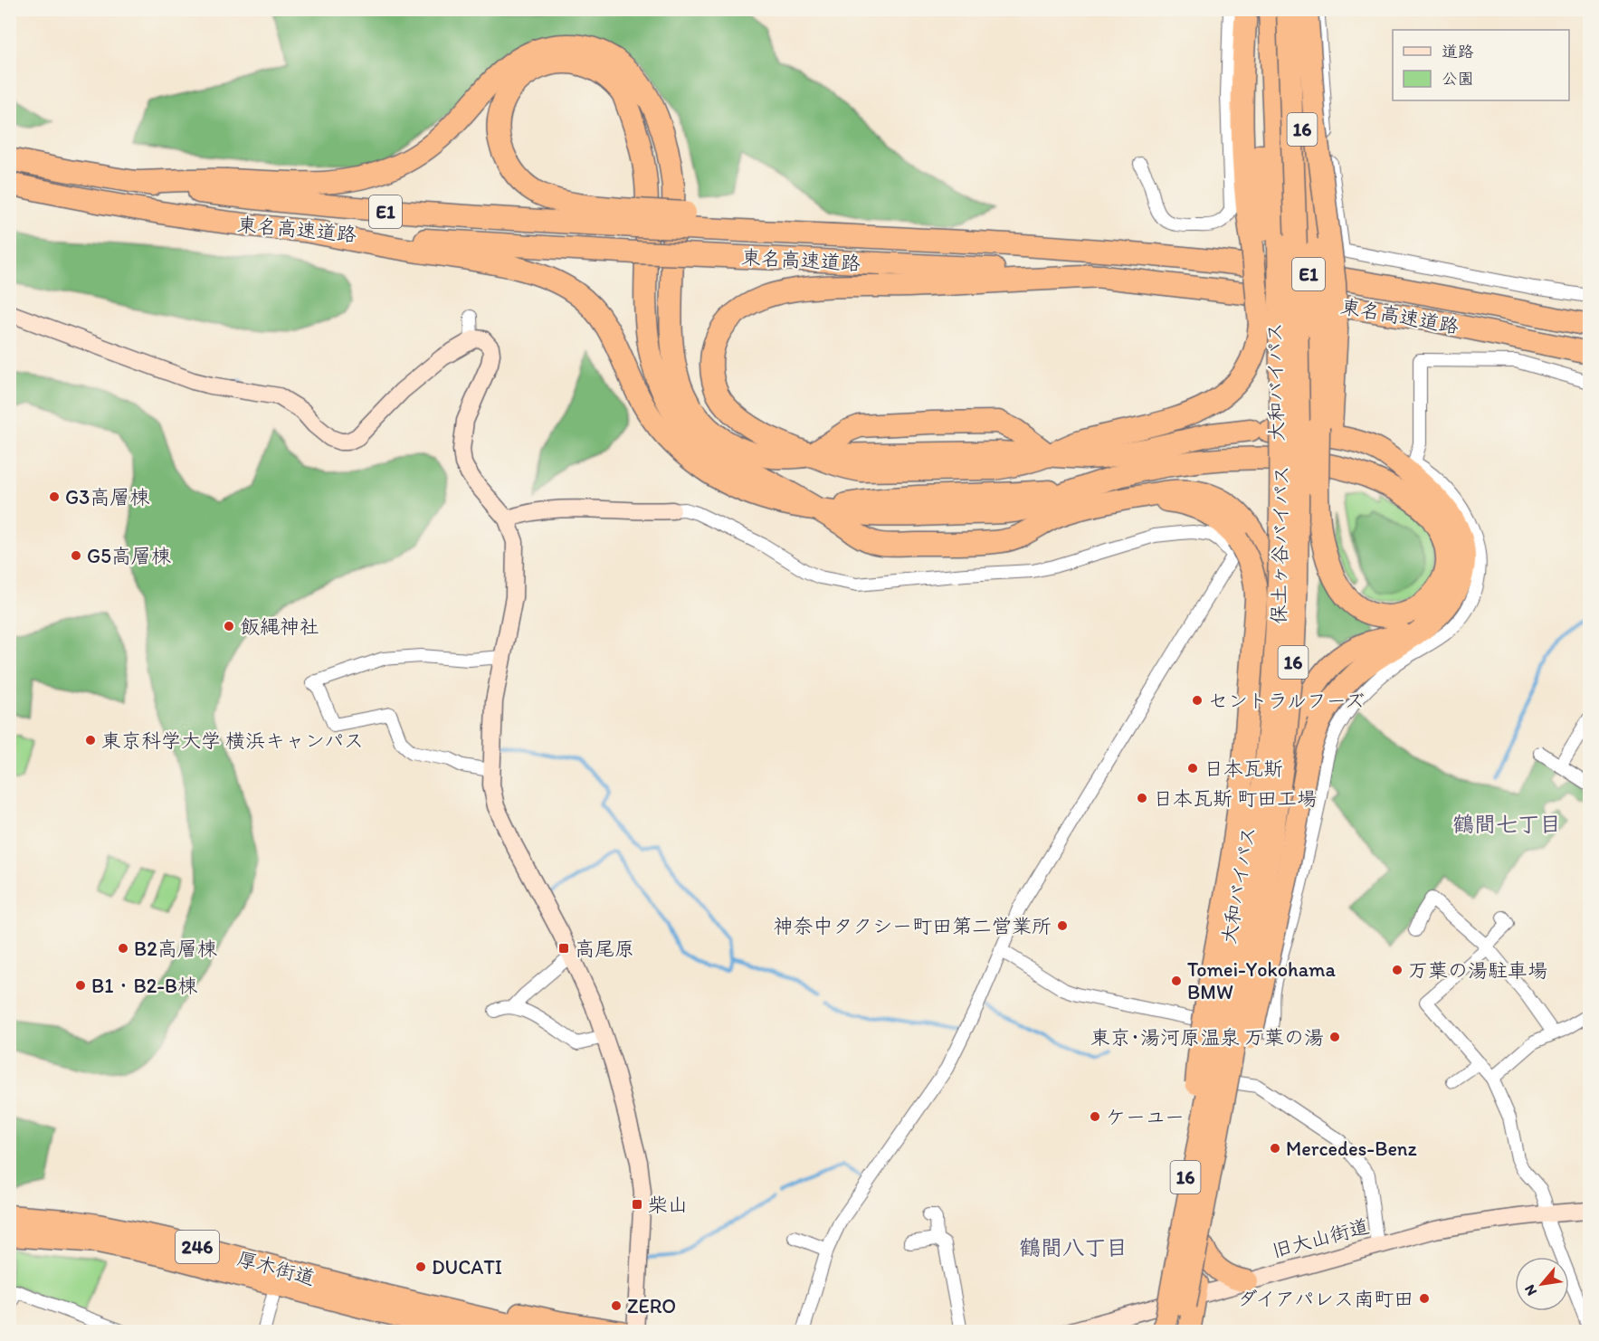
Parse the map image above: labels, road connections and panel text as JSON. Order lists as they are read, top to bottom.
{
  "streets": {
    "highway": [
      "16",
      "E1",
      "東名高速道路",
      "大和バイパス",
      "保土ヶ谷バイパス",
      "246",
      "厚木街道"
    ],
    "street": ["旧大山街道"]
  },
  "crossings": [
    ["16", "保土ヶ谷バイパス"],
    ["16", "旧大山街道"],
    ["大和バイパス", "保土ヶ谷バイパス"],
    ["大和バイパス", "旧大山街道"],
    ["保土ヶ谷バイパス", "旧大山街道"]
  ],
  "districts": ["鶴間七丁目", "鶴間八丁目"],
  "places": {
    "other": [
      "G3高層棟",
      "G5高層棟",
      "飯縄神社",
      "セントラルフーズ",
      "東京科学大学 横浜キャンパス",
      "日本瓦斯",
      "日本瓦斯 町田工場",
      "神奈中タクシー町田第二営業所",
      "B2高層棟",
      "万葉の湯駐車場",
      "Tomei-Yokohama BMW",
      "B1・B2-B棟",
      "東京･湯河原温泉 万葉の湯",
      "ケーユー",
      "Mercedes-Benz",
      "DUCATI",
      "ダイアパレス南町田",
      "ZERO"
    ],
    "transit": ["高尾原", "柴山"]
  },
  "legend": ["道路", "公園"],
  "north": "bottom left"
}
